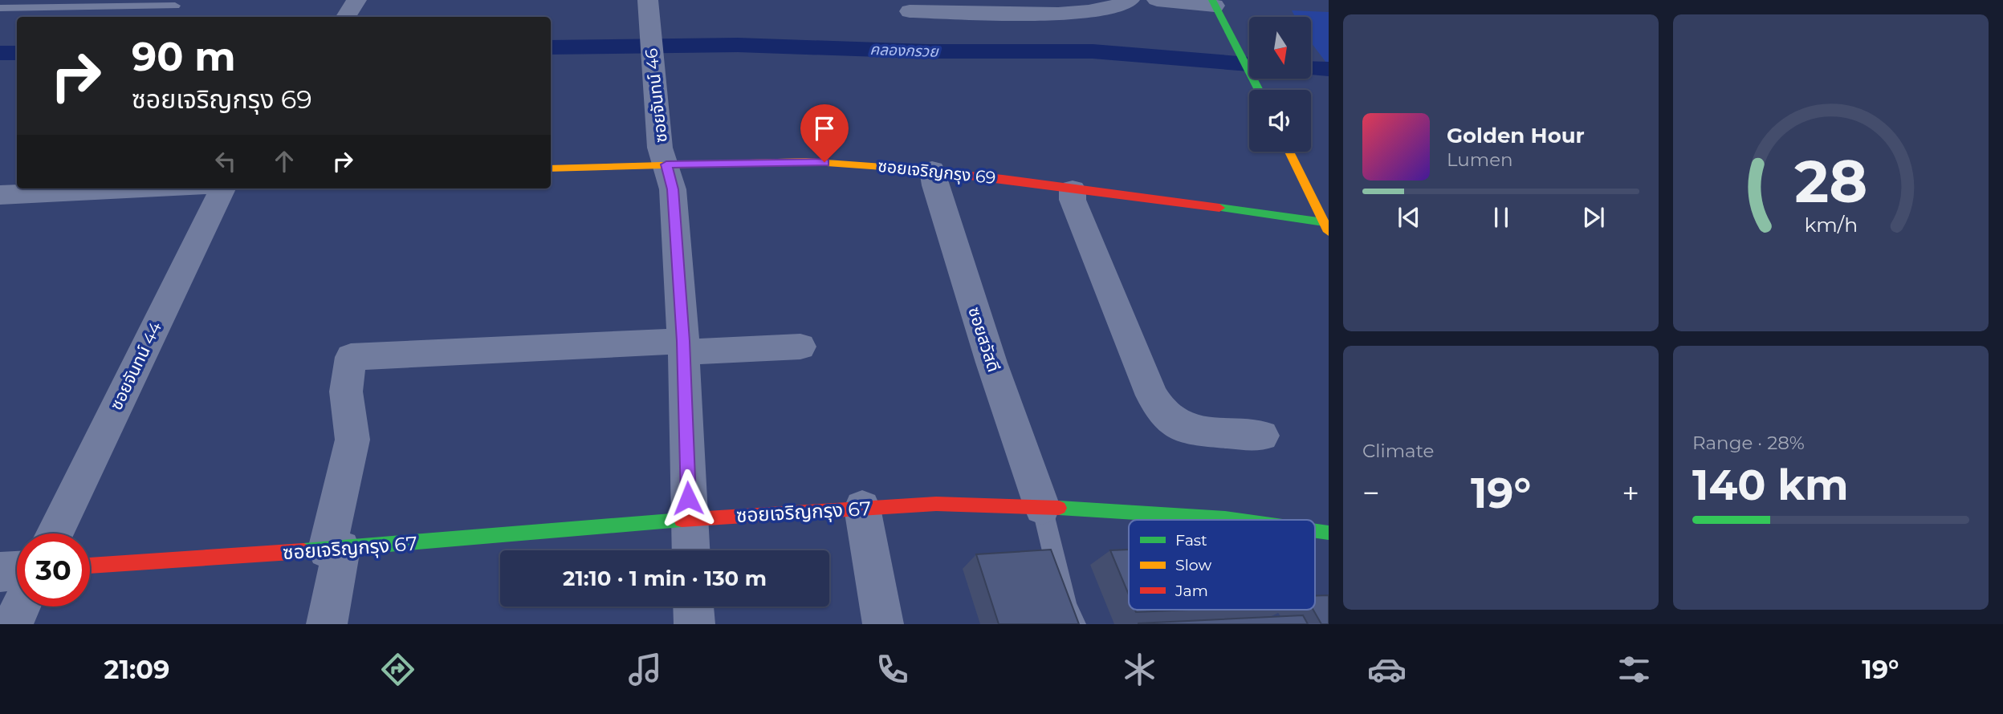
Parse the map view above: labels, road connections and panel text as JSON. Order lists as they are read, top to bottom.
{
  "streets": {
    "street": [
      "ซอยจันทน์ 46",
      "ซอยเจริญกรุง 69",
      "ซอยสวัสดี",
      "ซอยจันทน์ 44",
      "ซอยเจริญกรุง 67"
    ]
  },
  "crossings": [
    ["ซอยจันทน์ 46", "ซอยเจริญกรุง 69"],
    ["ซอยจันทน์ 46", "ซอยเจริญกรุง 67"],
    ["ซอยเจริญกรุง 69", "ซอยสวัสดี"],
    ["ซอยสวัสดี", "ซอยเจริญกรุง 67"]
  ],
  "water": ["คลองกรวย"],
  "legend": ["Fast", "Slow", "Jam"],
  "north": "bottom",
  "page": {
    "turn": ["90 m", "ซอยเจริญกรุง 69"],
    "song": ["Golden Hour", "Lumen"],
    "tile": [
      "Climate",
      ["Range · 28%", "140 km"]
    ],
    "heat": ["−", "19°", "+"],
    "limit": "30",
    "trip": "21:10 · 1 min · 130 m",
    "tabs": ["21:09", "19°"],
    "gauge": ["28", "km/h"]
  }
}
